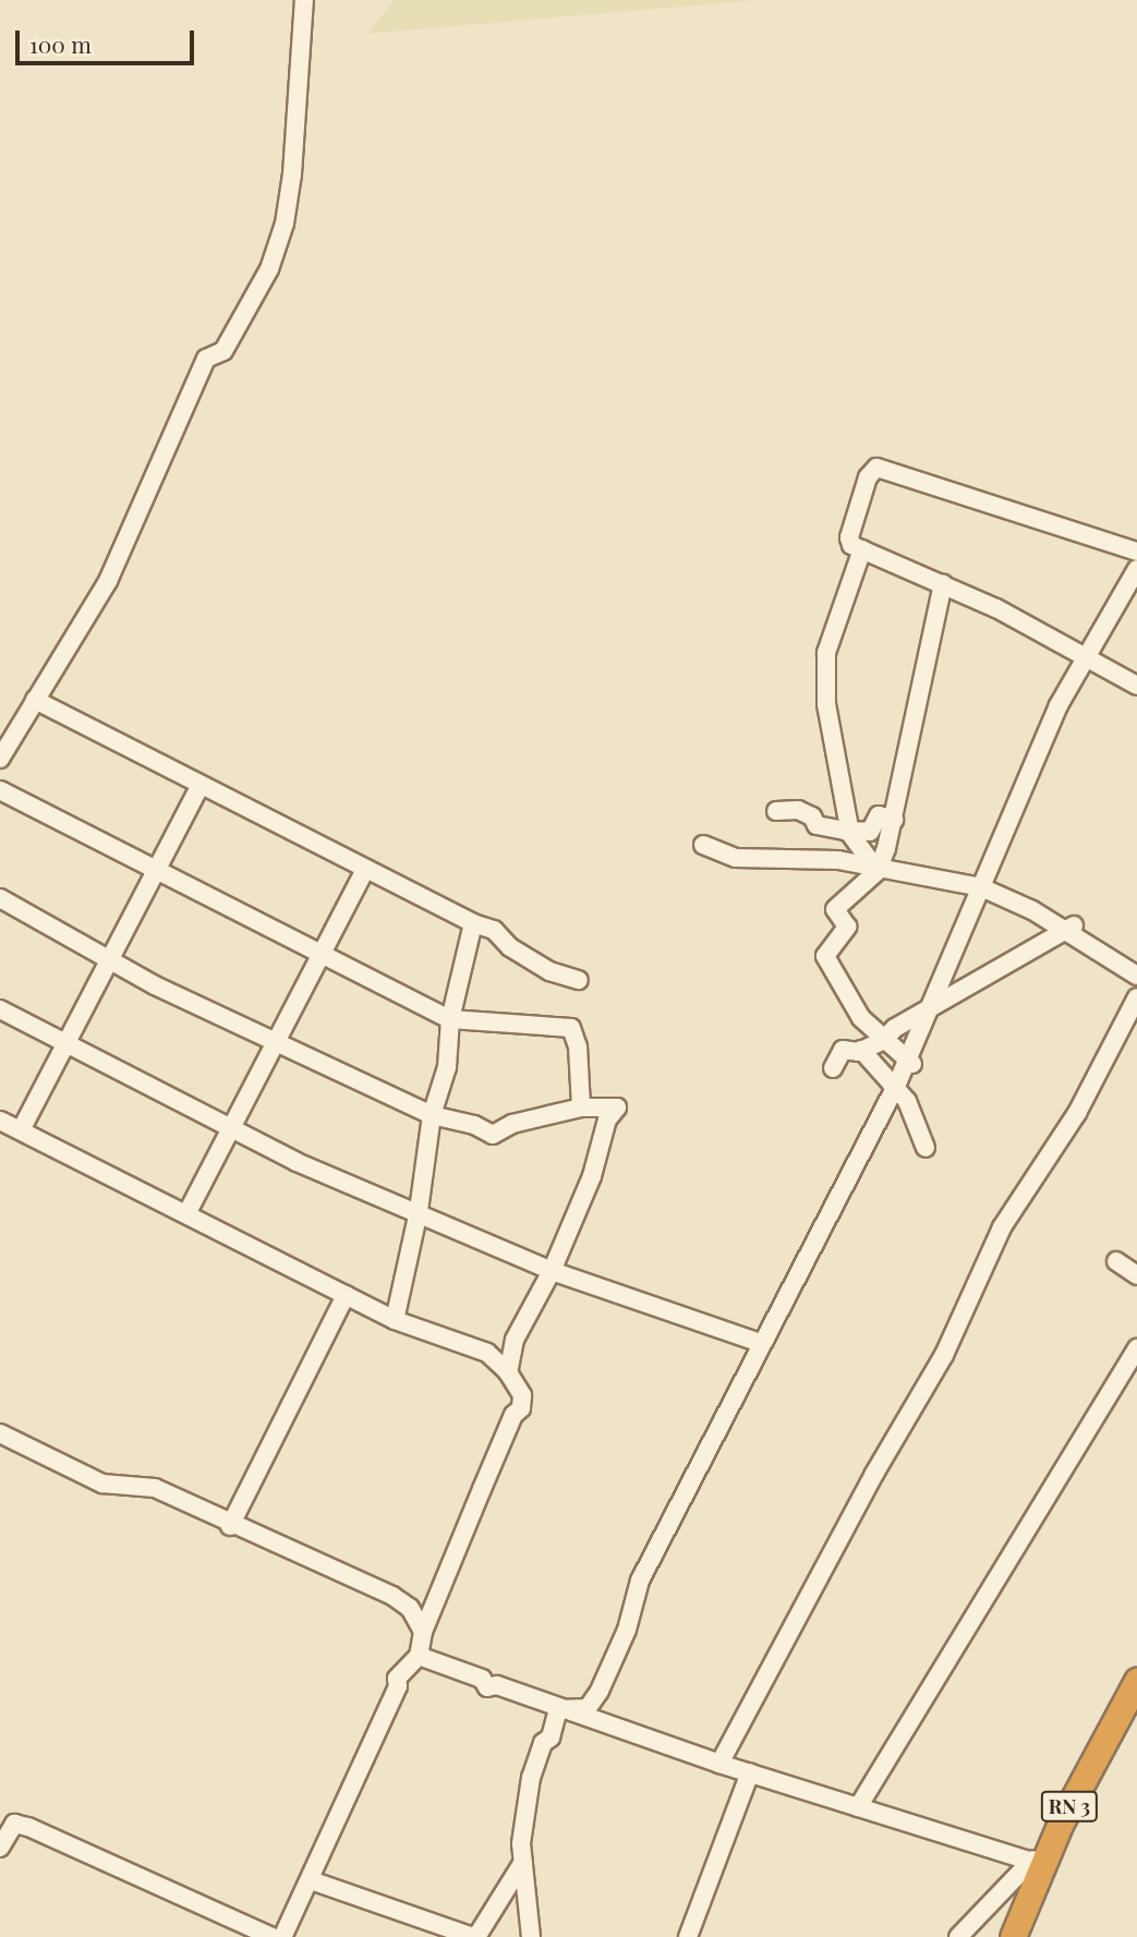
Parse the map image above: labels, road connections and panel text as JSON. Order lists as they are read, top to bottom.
{
  "streets": {
    "highway": ["RN 3"]
  },
  "scale_bar": "100 m"
}
